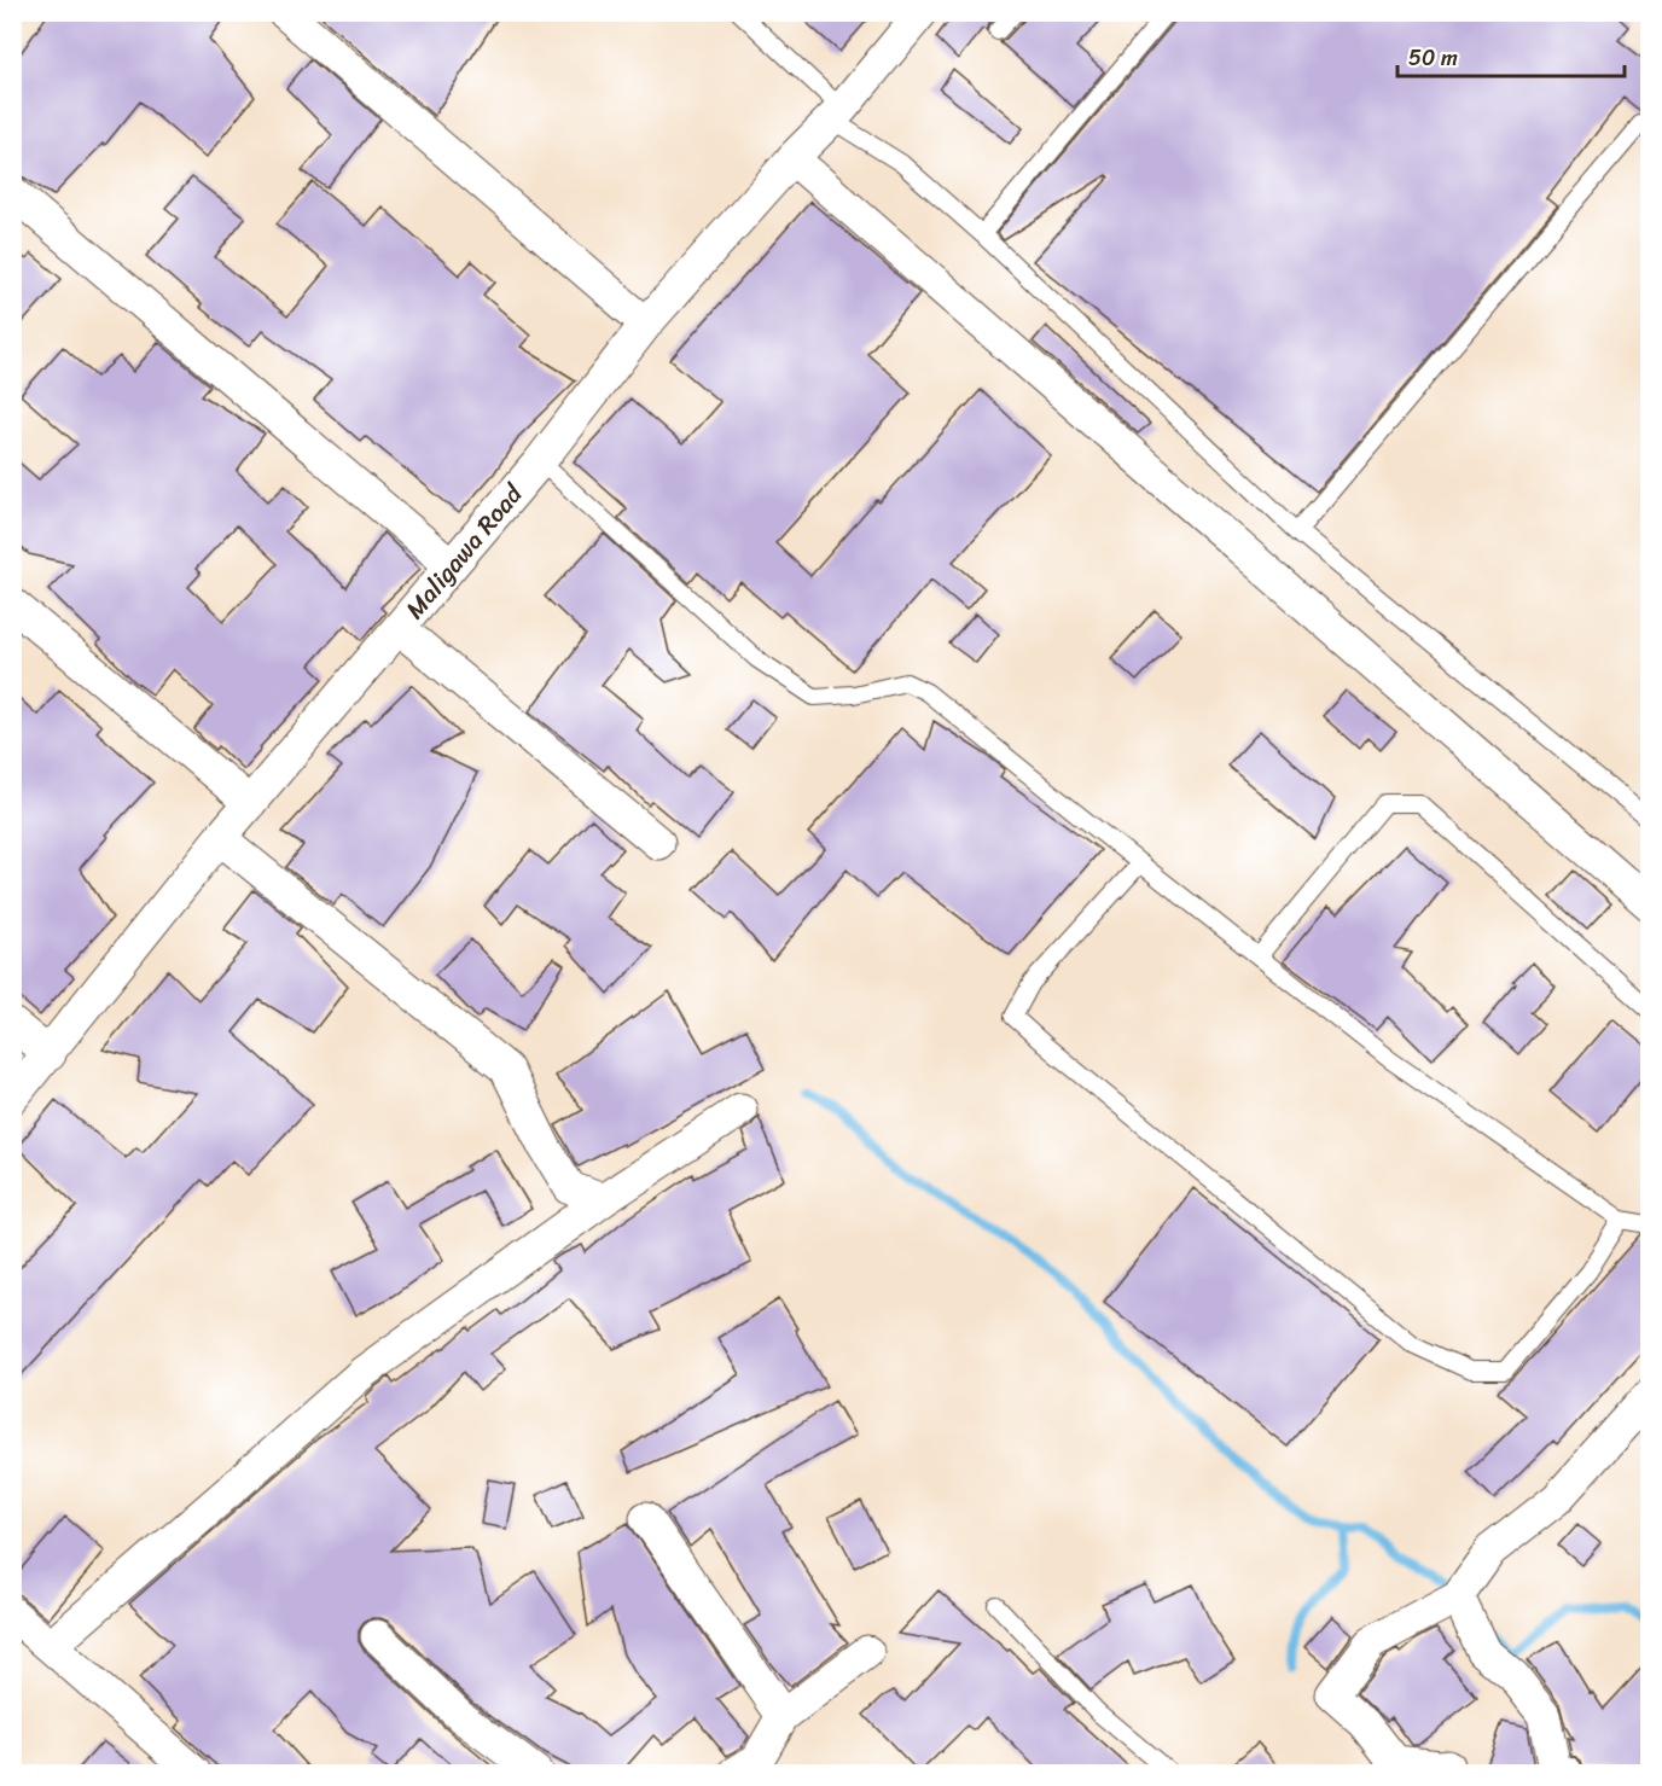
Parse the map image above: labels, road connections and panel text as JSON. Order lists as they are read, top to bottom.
{
  "streets": {
    "street": ["Maligawa Road"]
  },
  "scale_bar": "50 m"
}
